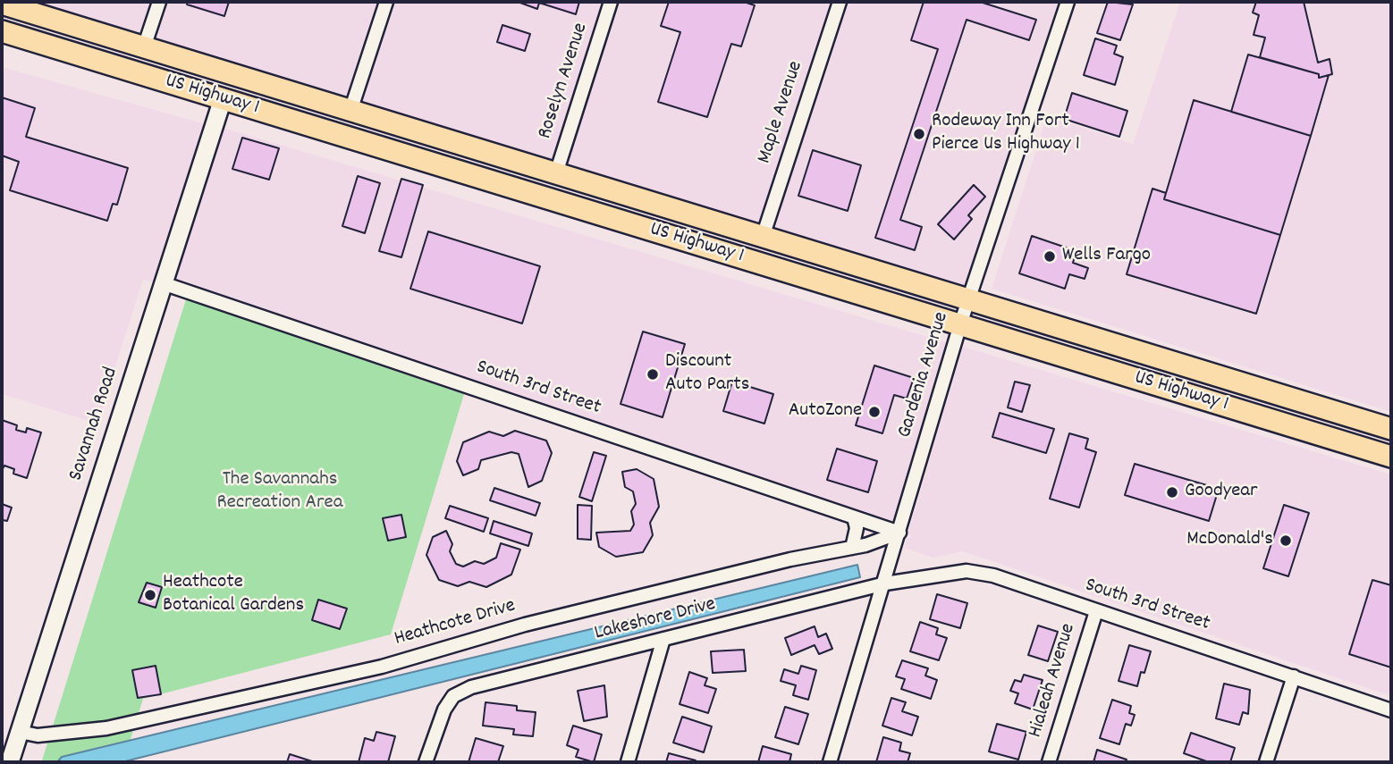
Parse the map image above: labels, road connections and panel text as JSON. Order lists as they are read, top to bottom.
{
  "streets": {
    "main road": ["US Highway 1"],
    "street": [
      "Roselyn Avenue",
      "Maple Avenue",
      "Gardenia Avenue",
      "South 3rd Street",
      "Savannah Road",
      "Lakeshore Drive",
      "Heathcote Drive",
      "Hialeah Avenue"
    ]
  },
  "crossings": [
    ["Roselyn Avenue", "US Highway 1"],
    ["US Highway 1", "Maple Avenue"],
    ["US Highway 1", "Gardenia Avenue"],
    ["US Highway 1", "Savannah Road"],
    ["Gardenia Avenue", "South 3rd Street"],
    ["Gardenia Avenue", "Lakeshore Drive"],
    ["Gardenia Avenue", "Heathcote Drive"],
    ["South 3rd Street", "Savannah Road"],
    ["South 3rd Street", "Lakeshore Drive"],
    ["South 3rd Street", "Heathcote Drive"],
    ["South 3rd Street", "Hialeah Avenue"],
    ["Savannah Road", "Heathcote Drive"]
  ],
  "parks": ["The Savannahs Recreation Area"],
  "places": [
    "Rodeway Inn Fort Pierce Us Highway 1",
    "Wells Fargo",
    "Discount Auto Parts",
    "AutoZone",
    "Goodyear",
    "McDonald's",
    "Heathcote Botanical Gardens"
  ]
}
